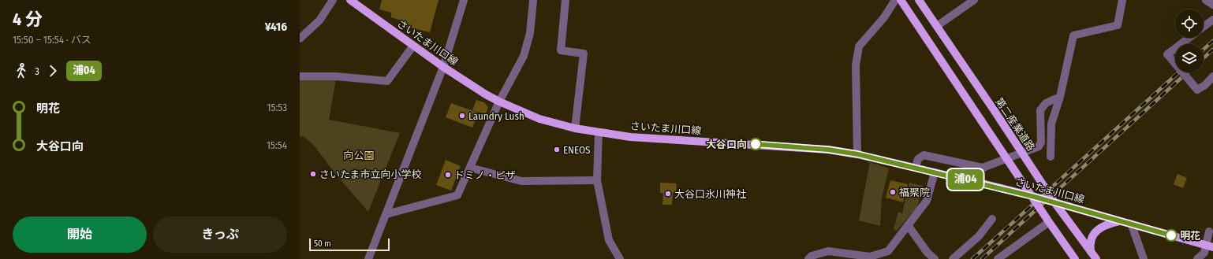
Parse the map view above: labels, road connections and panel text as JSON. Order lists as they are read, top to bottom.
{
  "streets": {
    "main road": ["さいたま川口線", "第二産業道路"]
  },
  "crossings": [
    ["さいたま川口線", "第二産業道路"]
  ],
  "parks": ["向公園"],
  "places": [
    "Laundry Lush",
    "大谷口向",
    "ENEOS",
    "さいたま市立向小学校",
    "ドミノ・ピザ",
    "福聚院",
    "大谷口氷川神社",
    "明花"
  ],
  "lines": ["bus line 浦04"],
  "scale_bar": "50 m",
  "page": {
    "heading": ["4 分", "15:50 – 15:54 · バス", "¥416"],
    "on_map": "浦04",
    "legs": ["3", "浦04"],
    "list": [
      {
        "name": "明花",
        "value": "15:53"
      },
      {
        "name": "大谷口向",
        "value": "15:54"
      }
    ],
    "buttons": ["開始", "きっぷ"],
    "scale": "50 m"
  }
}
